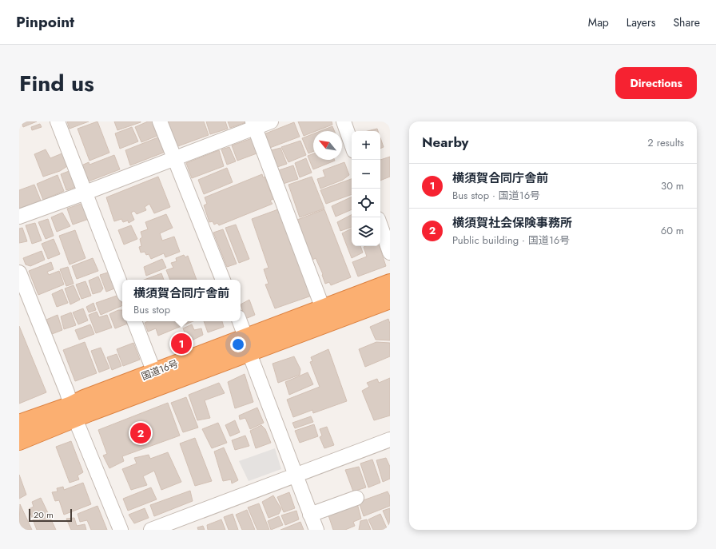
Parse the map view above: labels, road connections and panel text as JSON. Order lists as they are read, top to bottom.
{
  "streets": {
    "highway": ["国道16号"]
  },
  "scale_bar": "20 m",
  "north": "top left",
  "page": {
    "header": "Pinpoint",
    "nav": ["Map", "Layers", "Share"],
    "title": "Find us",
    "buttons": "Directions",
    "heading": ["Nearby", "2 results"],
    "map_buttons": ["+", "−"],
    "list": [
      {
        "mark": "1",
        "name": "横須賀合同庁舎前",
        "note": "Bus stop · 国道16号",
        "value": "30 m"
      },
      {
        "mark": "2",
        "name": "横須賀社会保険事務所",
        "note": "Public building · 国道16号",
        "value": "60 m"
      }
    ],
    "popup": ["横須賀合同庁舎前", "Bus stop"],
    "pins": ["1", "2"],
    "scale": "20 m"
  }
}
